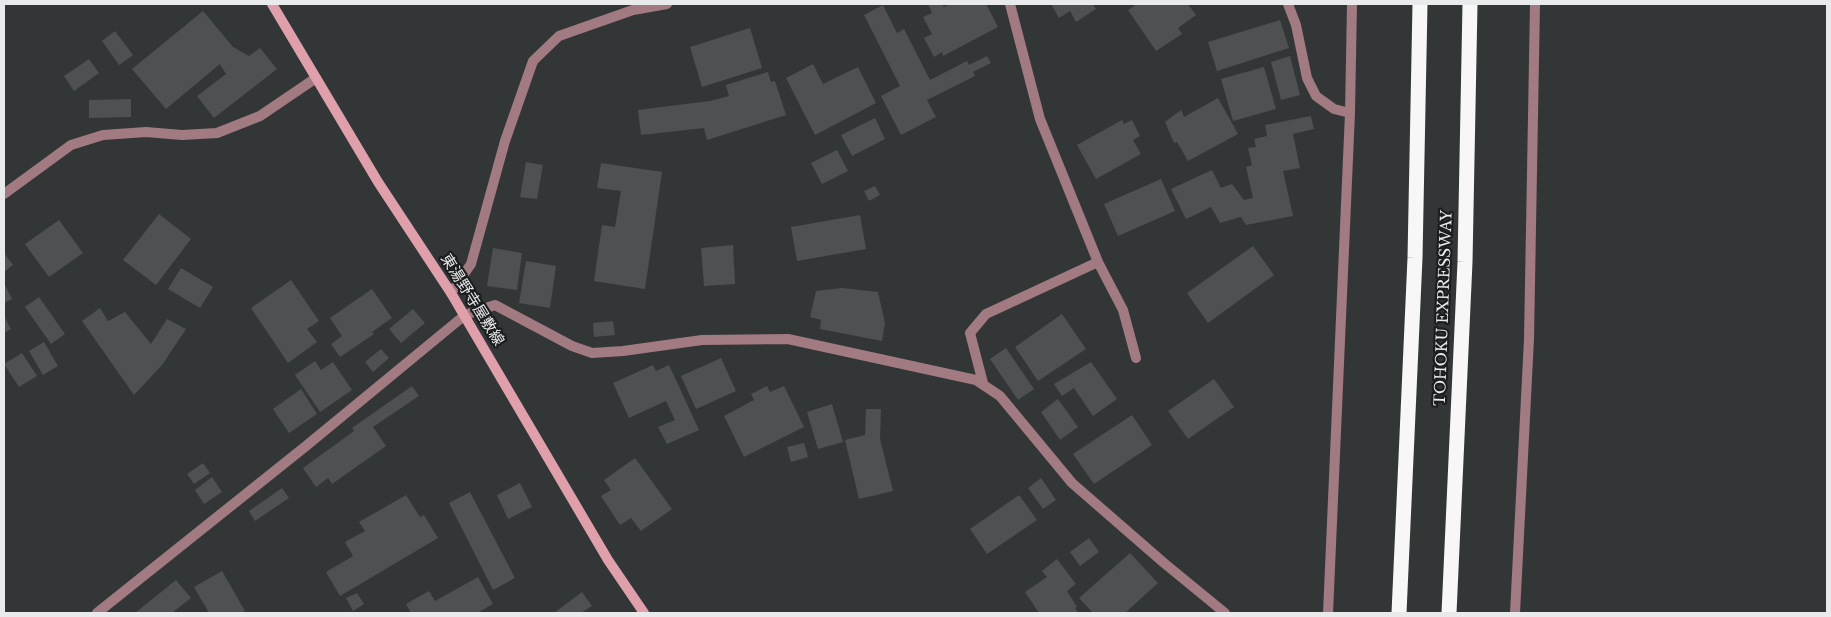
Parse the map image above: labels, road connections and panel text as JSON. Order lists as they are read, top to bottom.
{
  "streets": {
    "highway": ["TOHOKU EXPRESSWAY"],
    "main road": ["東湯野寺屋敷線"]
  }
}
